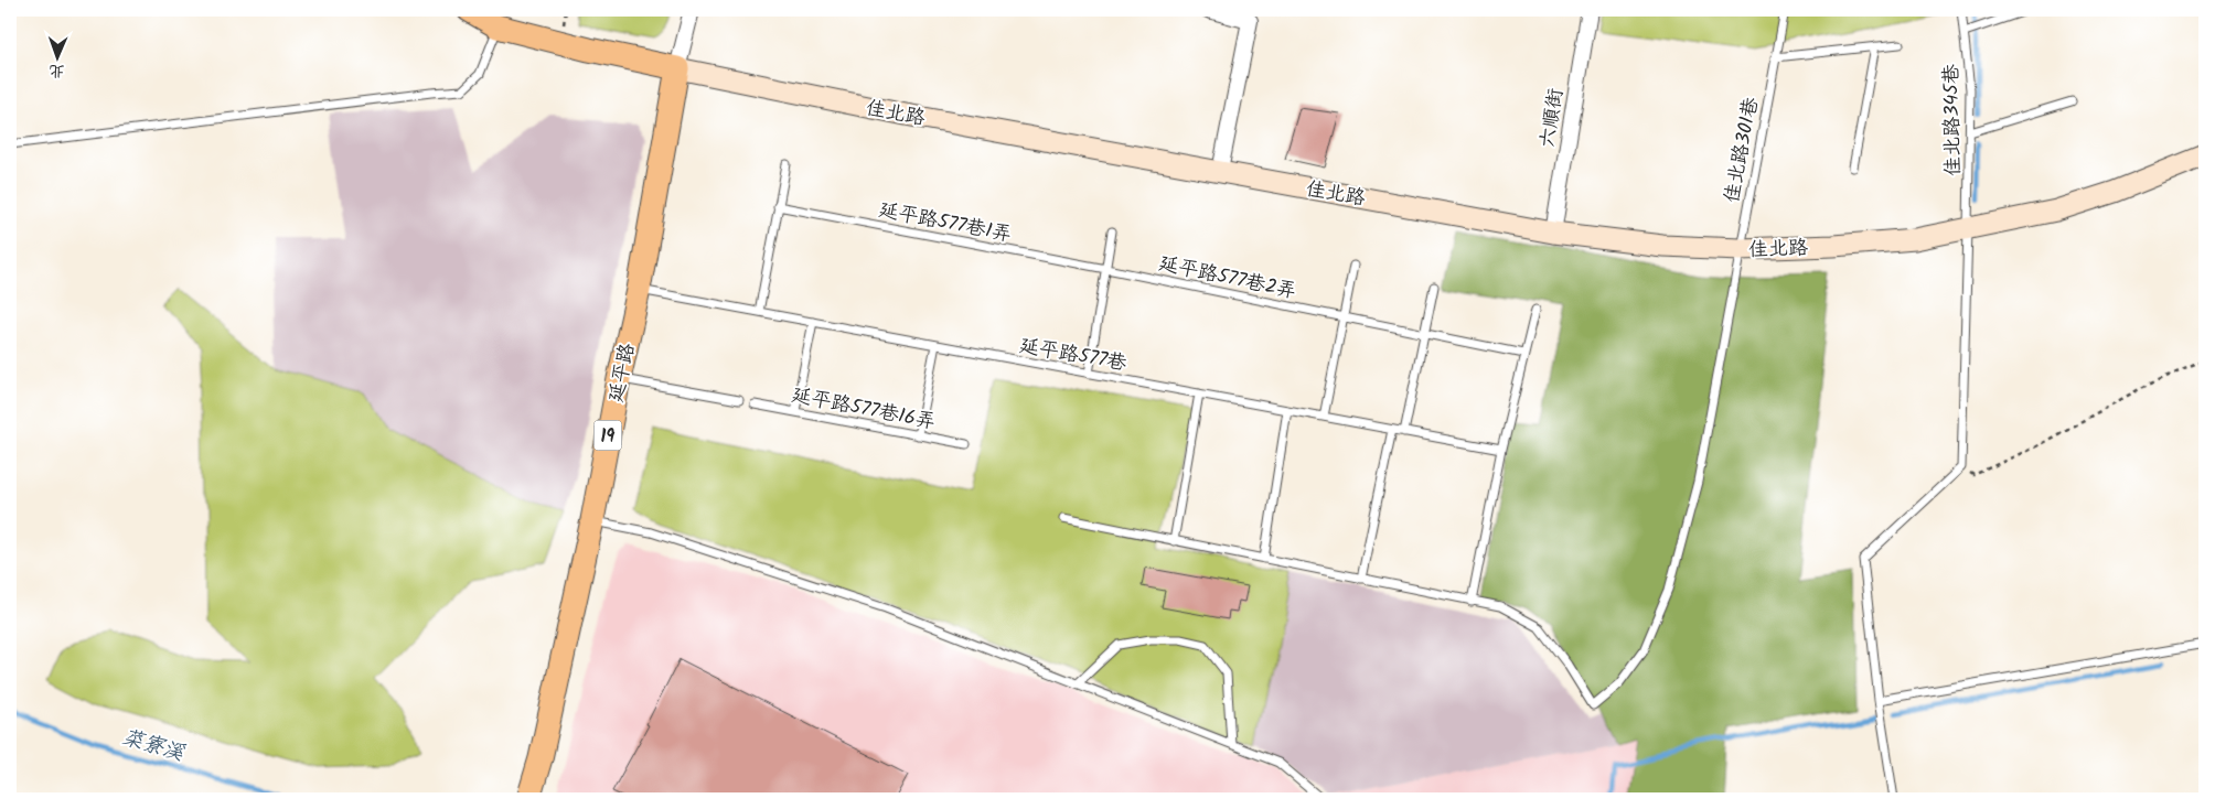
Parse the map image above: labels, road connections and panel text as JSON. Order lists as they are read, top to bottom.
{
  "streets": {
    "main road": ["佳北路", "延平路", "19"],
    "street": ["六順街"],
    "lane": [
      "佳北路345巷",
      "佳北路301巷",
      "延平路577巷1弄",
      "延平路577巷2弄",
      "延平路577巷",
      "延平路577巷16弄"
    ]
  },
  "crossings": [
    ["佳北路", "六順街"],
    ["佳北路", "佳北路345巷"],
    ["佳北路", "佳北路301巷"],
    ["佳北路", "延平路"],
    ["延平路577巷1弄", "延平路577巷2弄"],
    ["延平路577巷", "延平路"]
  ],
  "water": ["菜寮溪"],
  "north": "bottom"
}
